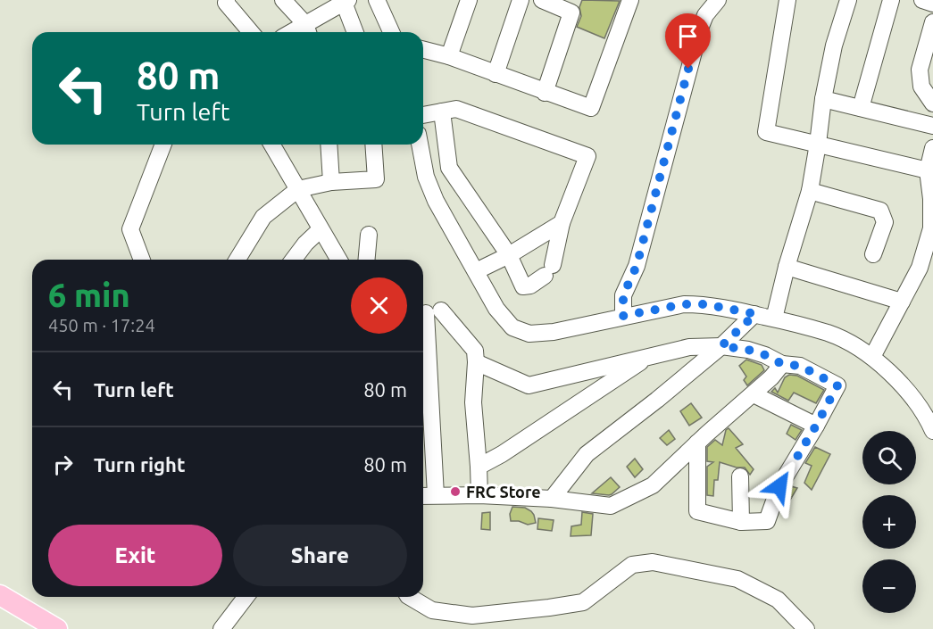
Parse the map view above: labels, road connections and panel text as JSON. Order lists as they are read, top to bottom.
{
  "places": ["FRC Store"],
  "page": {
    "turn": ["80 m", "Turn left"],
    "heading": ["6 min", "450 m · 17:24"],
    "list": [
      {
        "name": "Turn left",
        "value": "80 m"
      },
      {
        "name": "Turn right",
        "value": "80 m"
      }
    ],
    "map_buttons": ["+", "−"],
    "buttons": ["Exit", "Share"]
  }
}
